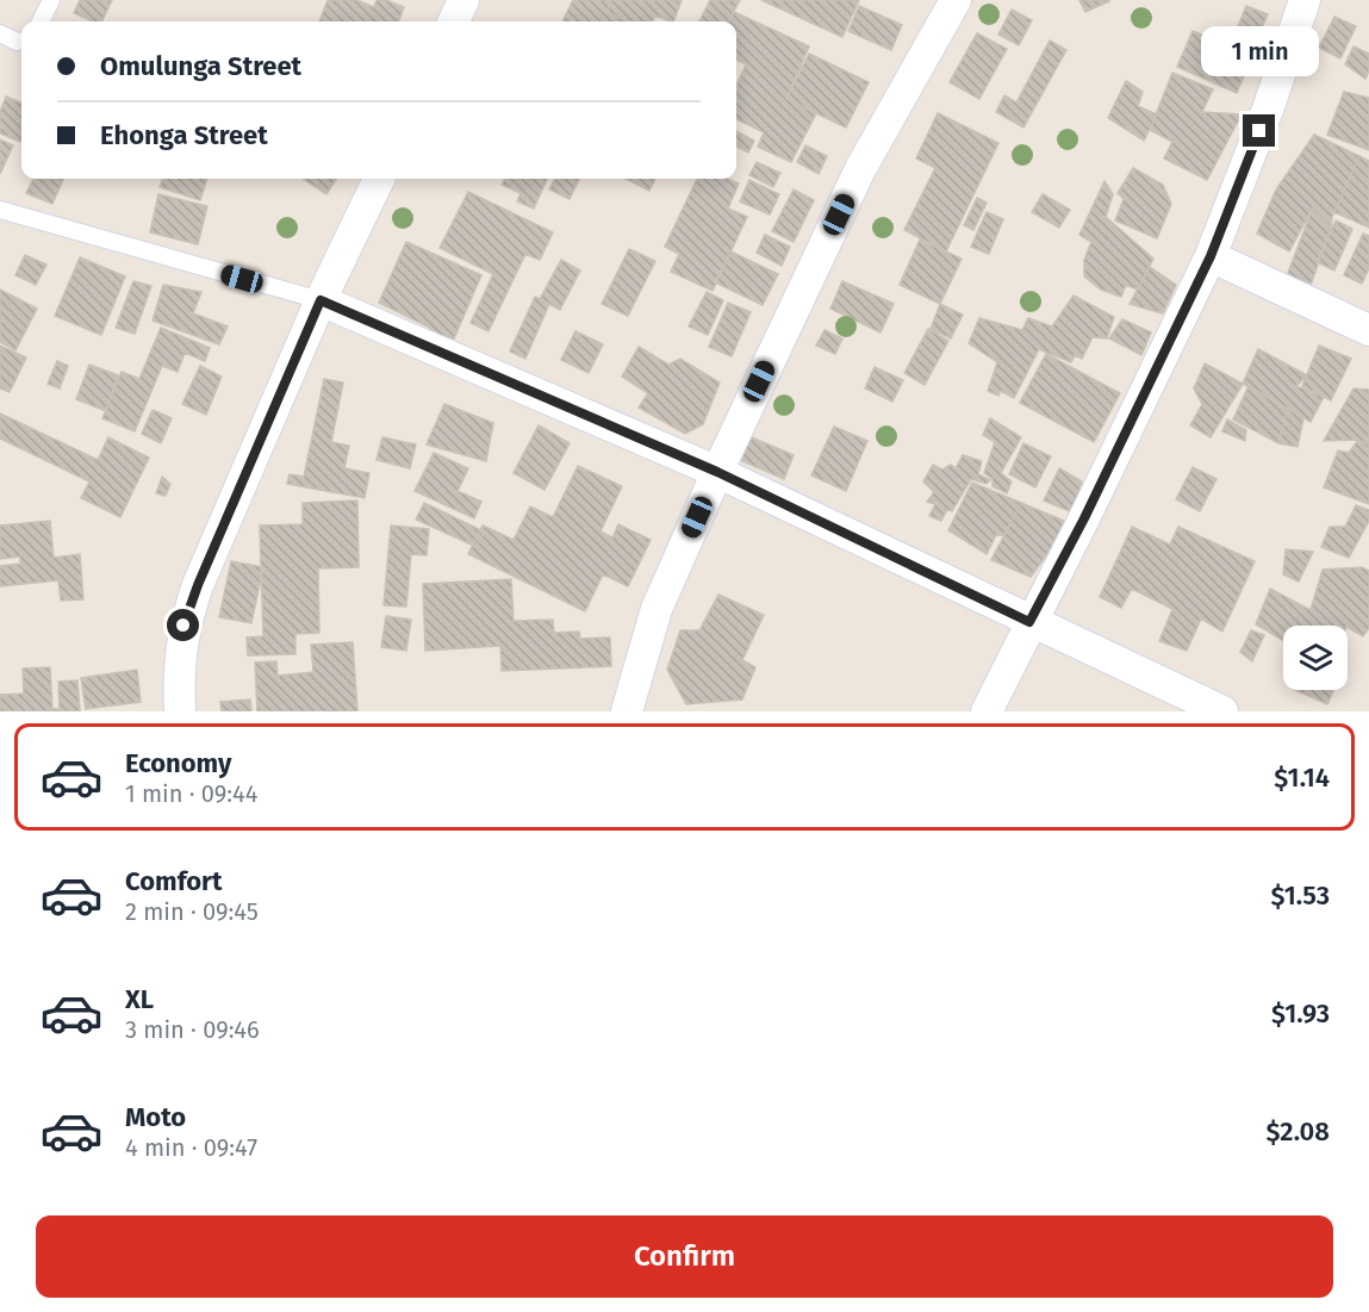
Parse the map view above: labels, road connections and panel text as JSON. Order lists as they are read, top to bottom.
{
  "page": {
    "banner": ["Omulunga Street", "Ehonga Street"],
    "bubble": "1 min",
    "list": [
      {
        "name": "Economy",
        "note": "1 min · 09:44",
        "value": "$1.14"
      },
      {
        "name": "Comfort",
        "note": "2 min · 09:45",
        "value": "$1.53"
      },
      {
        "name": "XL",
        "note": "3 min · 09:46",
        "value": "$1.93"
      },
      {
        "name": "Moto",
        "note": "4 min · 09:47",
        "value": "$2.08"
      }
    ],
    "buttons": "Confirm"
  }
}
